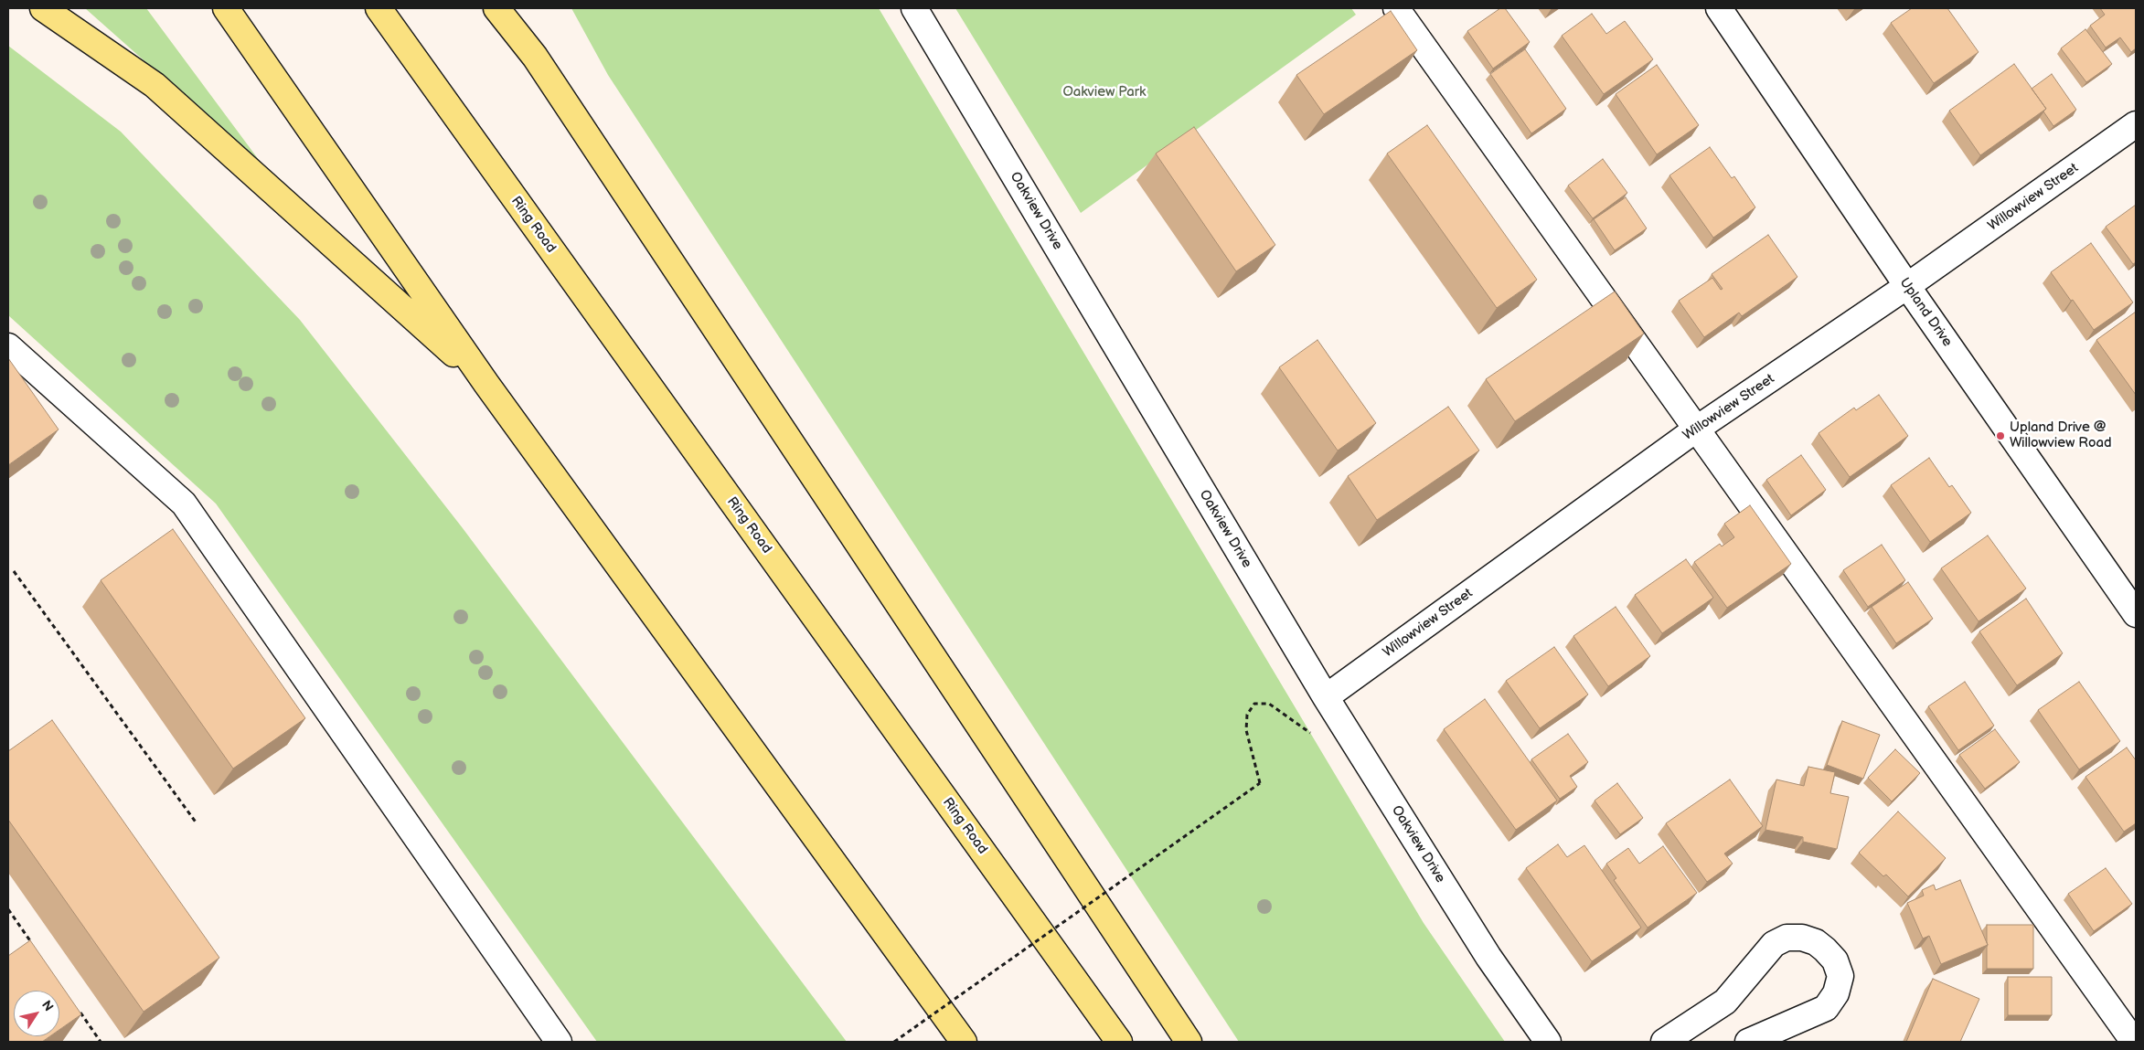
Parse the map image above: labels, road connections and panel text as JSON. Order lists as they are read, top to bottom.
{
  "streets": {
    "highway": ["Ring Road"],
    "street": ["Willowview Street", "Oakview Drive", "Upland Drive"]
  },
  "crossings": [
    ["Willowview Street", "Oakview Drive"],
    ["Willowview Street", "Upland Drive"]
  ],
  "parks": ["Oakview Park"],
  "places": ["Upland Drive @ Willowview Road"],
  "north": "top right"
}
